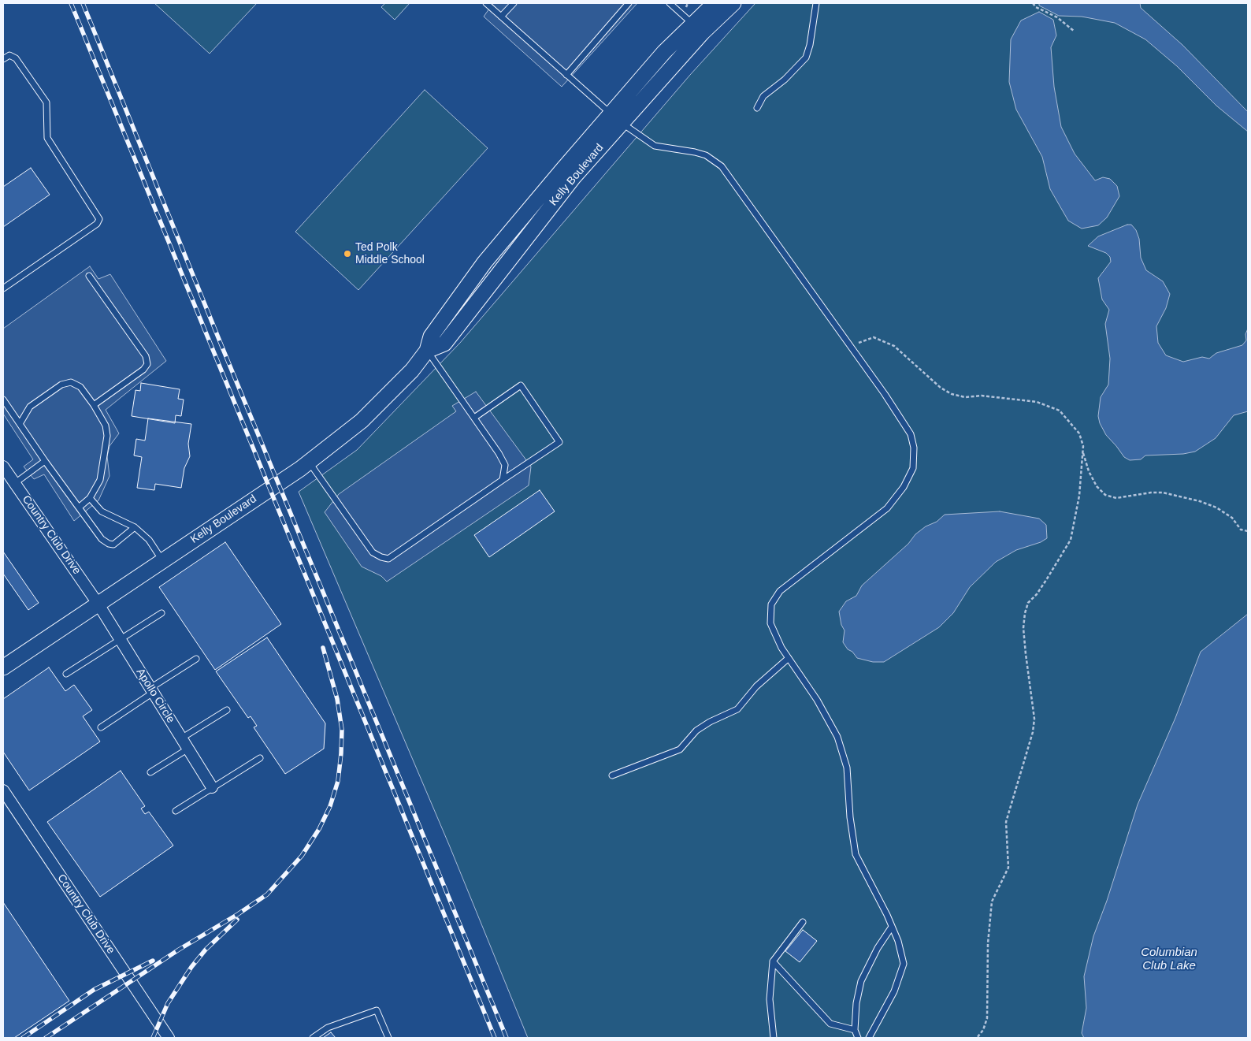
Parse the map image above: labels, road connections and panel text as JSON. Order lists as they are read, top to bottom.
{
  "streets": {
    "street": ["Kelly Boulevard", "Country Club Drive", "Apollo Circle"]
  },
  "crossings": [
    ["Kelly Boulevard", "Country Club Drive"],
    ["Kelly Boulevard", "Apollo Circle"],
    ["Country Club Drive", "Apollo Circle"]
  ],
  "water": ["Columbian Club Lake"],
  "places": ["Ted Polk Middle School"]
}
